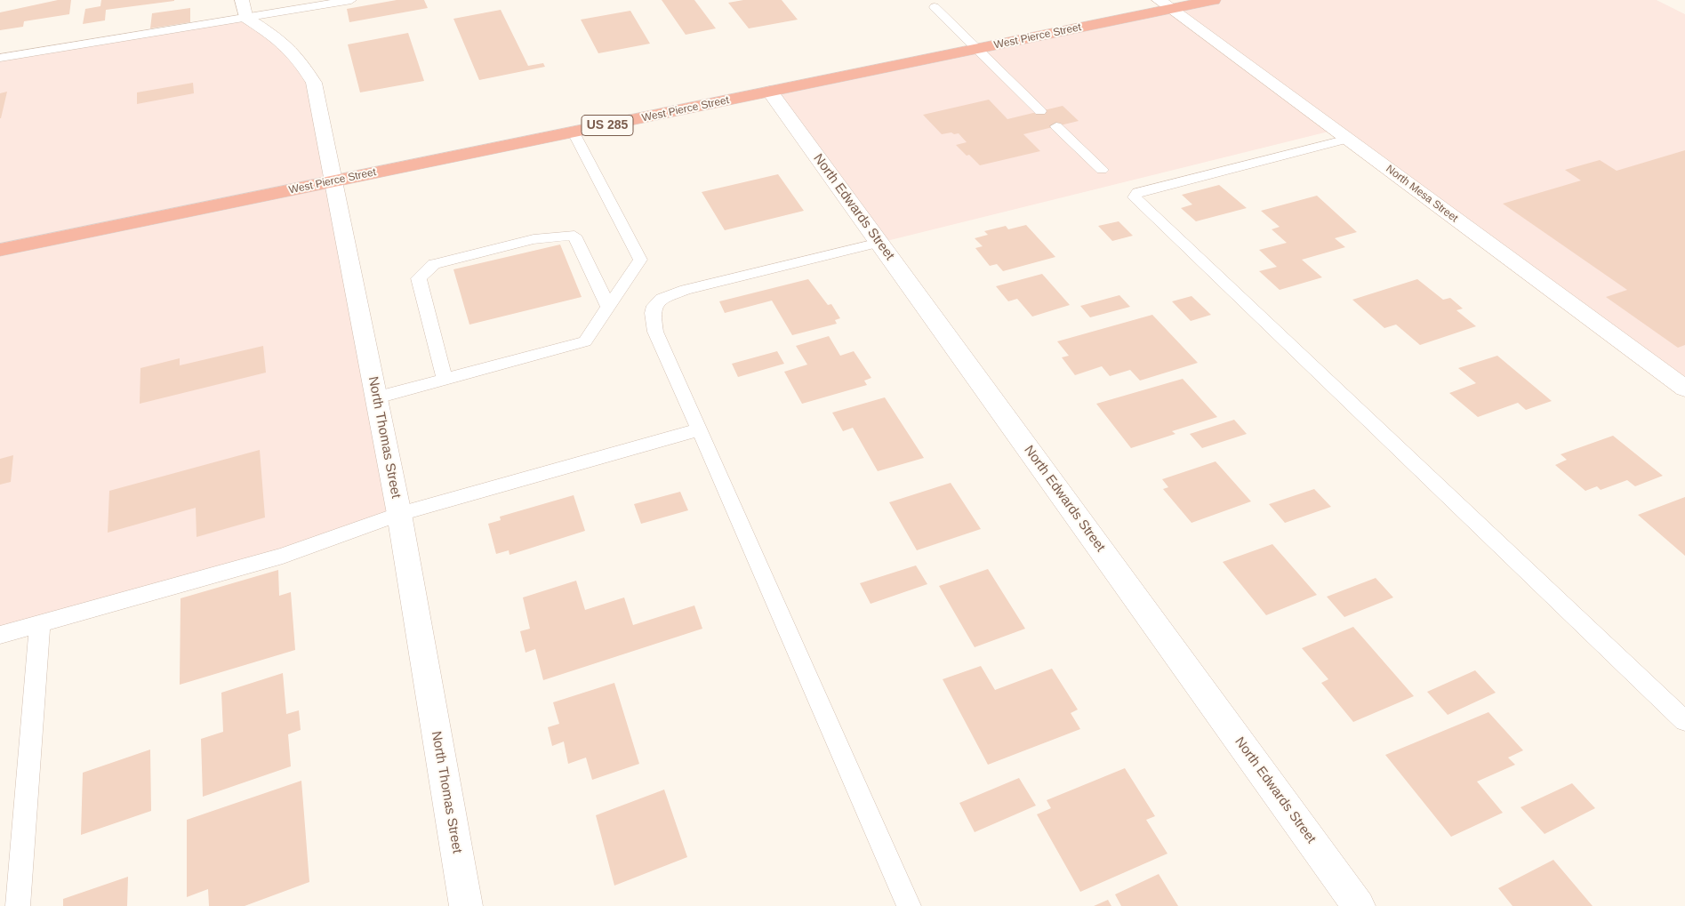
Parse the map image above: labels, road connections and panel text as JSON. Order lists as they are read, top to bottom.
{
  "streets": {
    "highway": ["West Pierce Street", "US 285"],
    "street": ["North Mesa Street", "North Edwards Street", "North Thomas Street"]
  },
  "crossings": [
    ["West Pierce Street", "North Mesa Street"],
    ["West Pierce Street", "North Edwards Street"],
    ["West Pierce Street", "North Thomas Street"]
  ]
}
